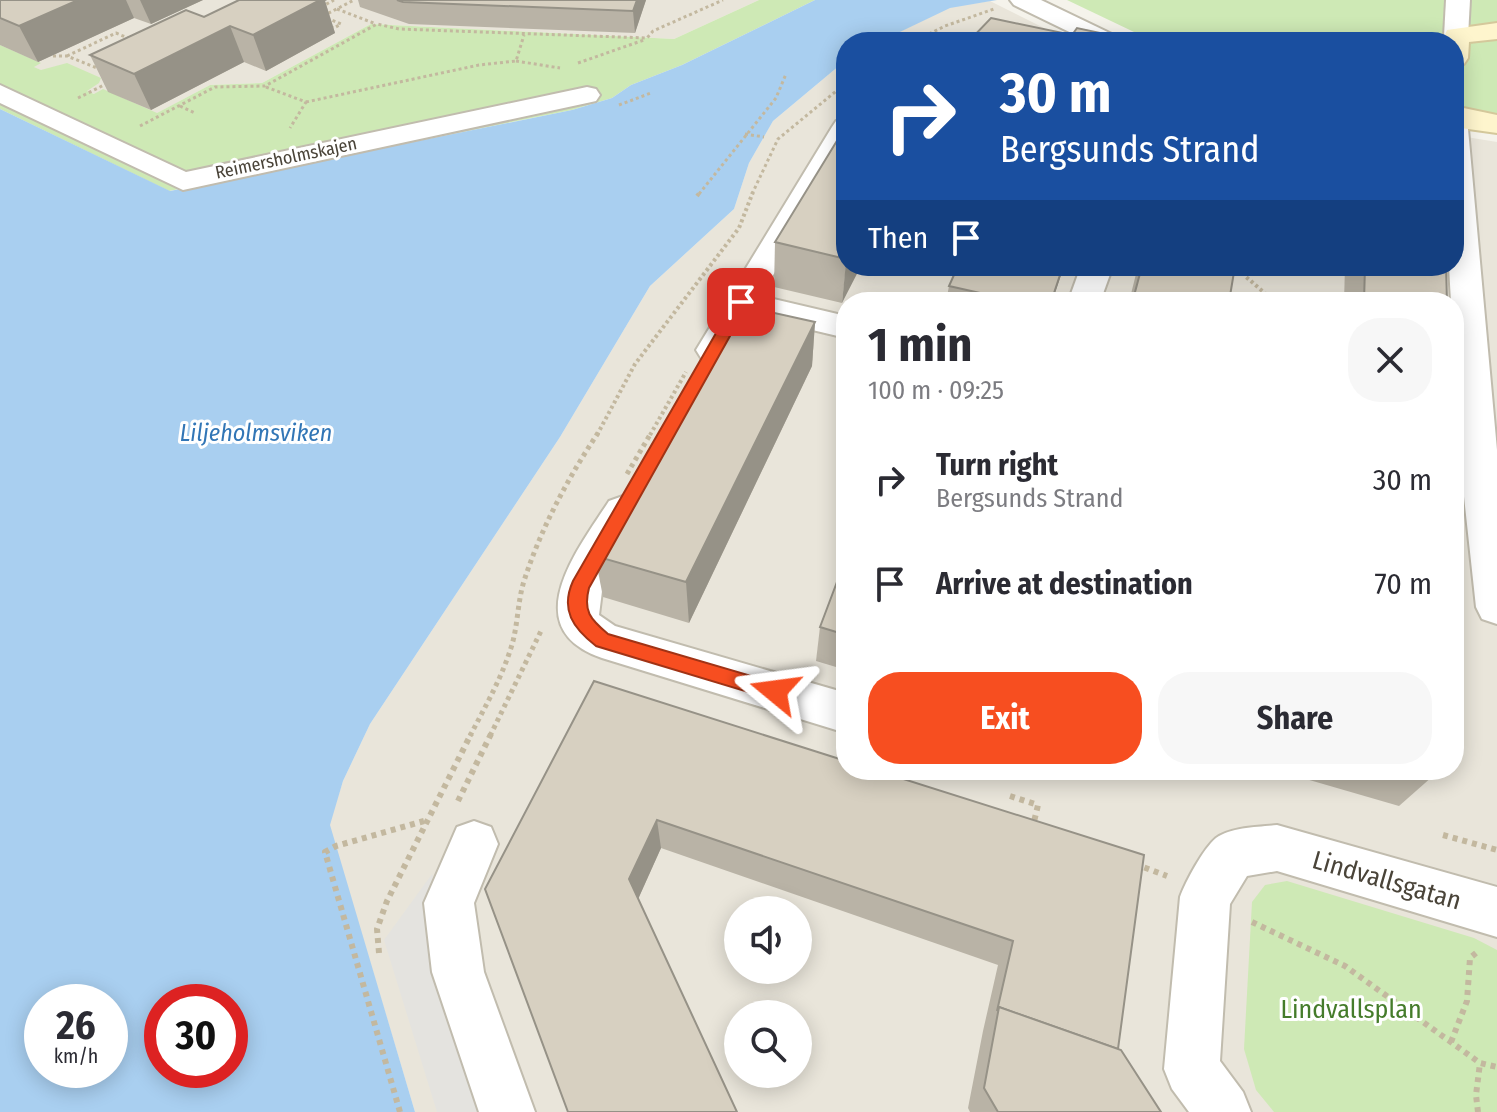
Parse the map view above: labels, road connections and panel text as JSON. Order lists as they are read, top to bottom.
{
  "streets": {
    "street": ["Reimersholmskajen", "Lindvallsgatan"]
  },
  "water": ["Liljeholmsviken"],
  "parks": ["Lindvallsplan"],
  "page": {
    "turn": ["30 m", "Bergsunds Strand"],
    "then": "Then",
    "heading": ["1 min", "100 m · 09:25"],
    "list": [
      {
        "name": "Turn right",
        "note": "Bergsunds Strand",
        "value": "30 m"
      },
      {
        "name": "Arrive at destination",
        "value": "70 m"
      }
    ],
    "buttons": ["Exit", "Share"],
    "speed": "26 km/h",
    "limit": "30"
  }
}
